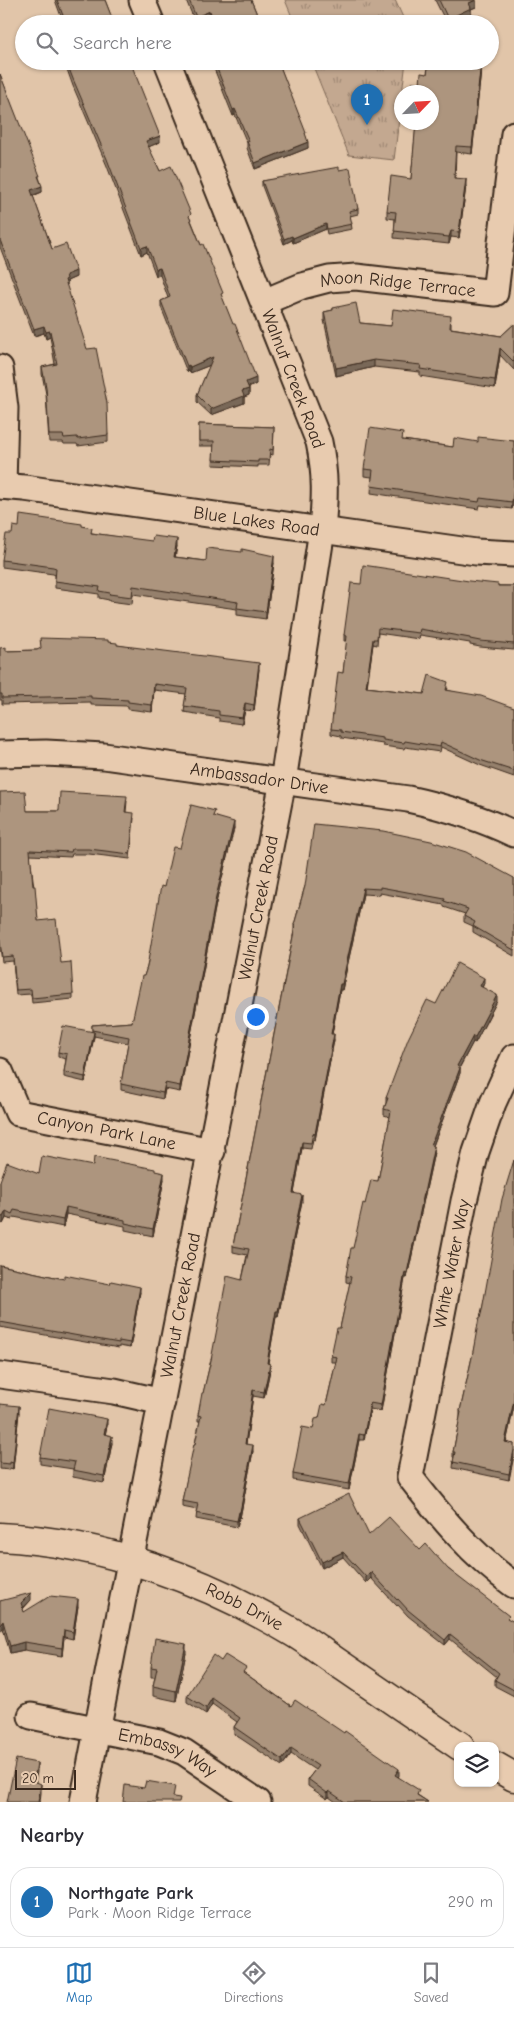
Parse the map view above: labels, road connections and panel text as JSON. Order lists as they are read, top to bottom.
{
  "streets": {
    "main road": ["Robb Drive"],
    "street": [
      "Moon Ridge Terrace",
      "Walnut Creek Road",
      "Blue Lakes Road",
      "Ambassador Drive",
      "Canyon Park Lane",
      "White Water Way",
      "Embassy Way"
    ]
  },
  "crossings": [
    ["Moon Ridge Terrace", "Walnut Creek Road"],
    ["Walnut Creek Road", "Blue Lakes Road"],
    ["Walnut Creek Road", "Ambassador Drive"],
    ["Walnut Creek Road", "Canyon Park Lane"],
    ["Walnut Creek Road", "Robb Drive"],
    ["Walnut Creek Road", "Embassy Way"]
  ],
  "scale_bar": "20 m",
  "north": "top right",
  "page": {
    "search": "Search here",
    "pins": "1",
    "scale": "20 m",
    "heading": "Nearby",
    "list": [
      {
        "mark": "1",
        "name": "Northgate Park",
        "note": "Park · Moon Ridge Terrace",
        "value": "290 m"
      }
    ],
    "nav": ["Map", "Directions", "Saved"]
  }
}
